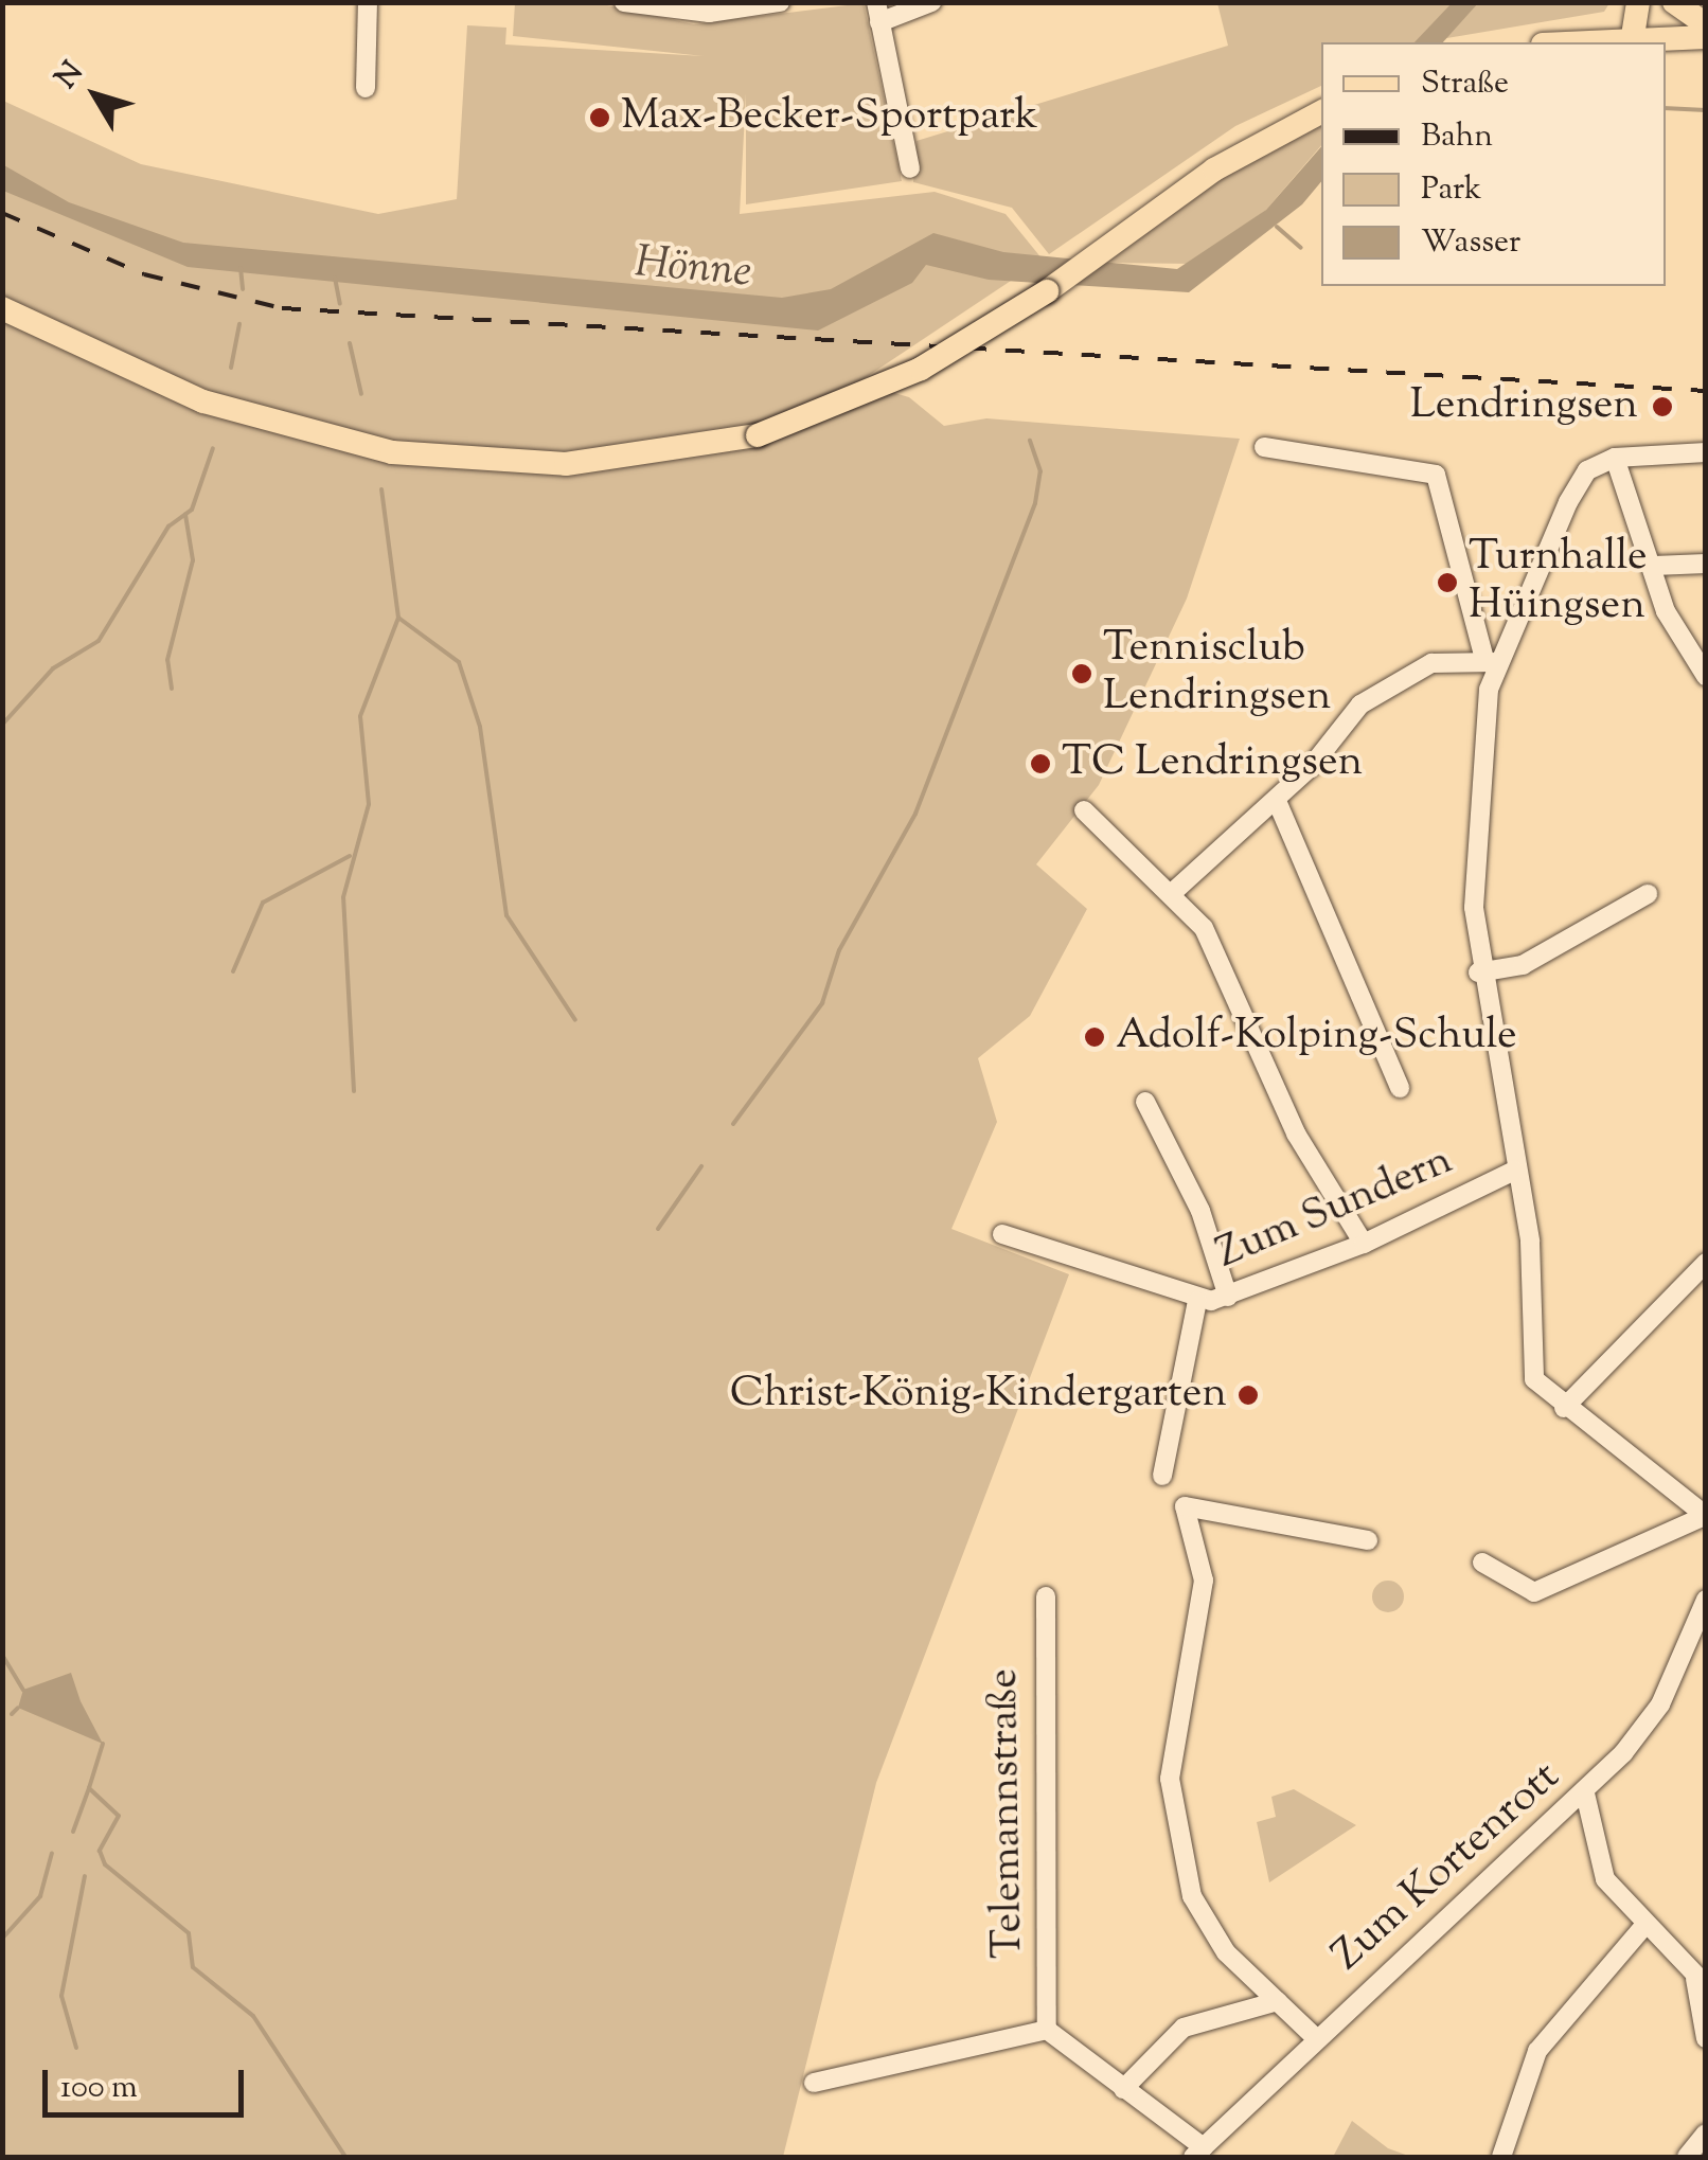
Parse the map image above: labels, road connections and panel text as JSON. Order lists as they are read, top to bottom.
{
  "streets": {
    "street": ["Zum Sundern", "Telemannstraße", "Zum Kortenrott"]
  },
  "water": ["Hönne"],
  "places": [
    "Max-Becker-Sportpark",
    "Lendringsen",
    "Turnhalle Hüingsen",
    "Tennisclub Lendringsen",
    "TC Lendringsen",
    "Adolf-Kolping-Schule",
    "Christ-König-Kindergarten"
  ],
  "legend": [
    "Straße",
    "Bahn",
    "Park",
    "Wasser"
  ],
  "scale_bar": "100 m",
  "north": "top left"
}
